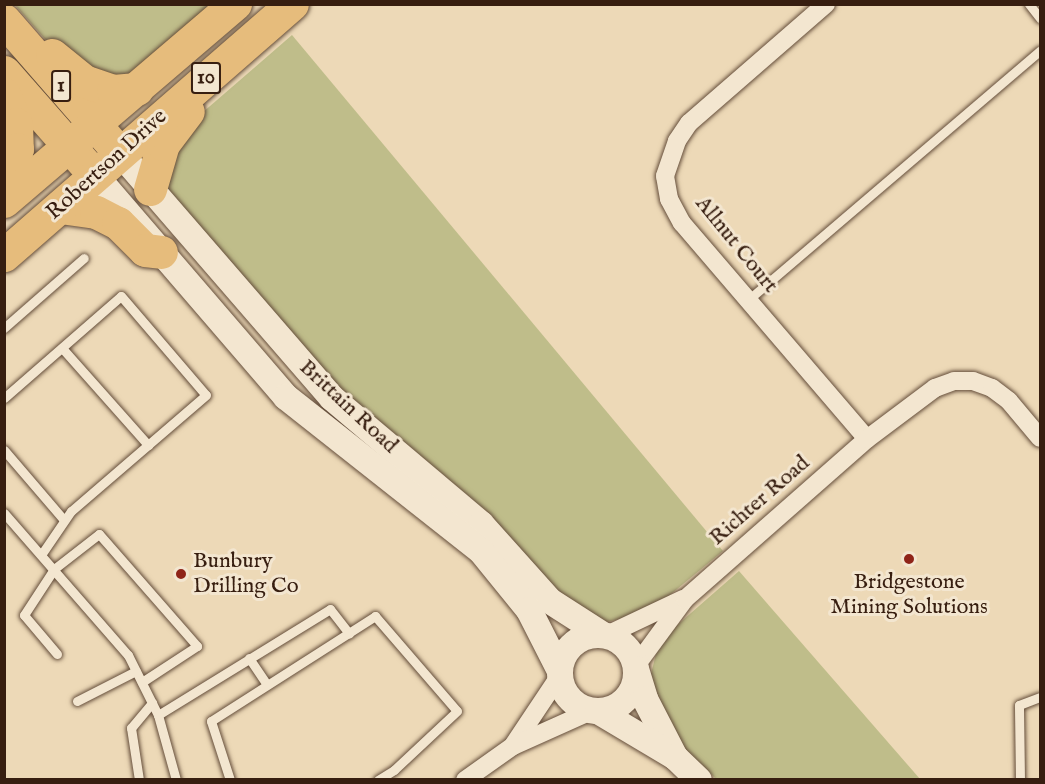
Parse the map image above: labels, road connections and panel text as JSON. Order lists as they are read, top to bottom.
{
  "streets": {
    "highway": ["10", "1", "Robertson Drive"],
    "main road": ["Brittain Road"],
    "street": ["Allnut Court", "Richter Road"]
  },
  "crossings": [
    ["1", "Robertson Drive"],
    ["1", "Brittain Road"],
    ["Robertson Drive", "Brittain Road"],
    ["Allnut Court", "Richter Road"],
    ["Brittain Road", "Richter Road"]
  ],
  "places": ["Bridgestone Mining Solutions", "Bunbury Drilling Co"]
}
